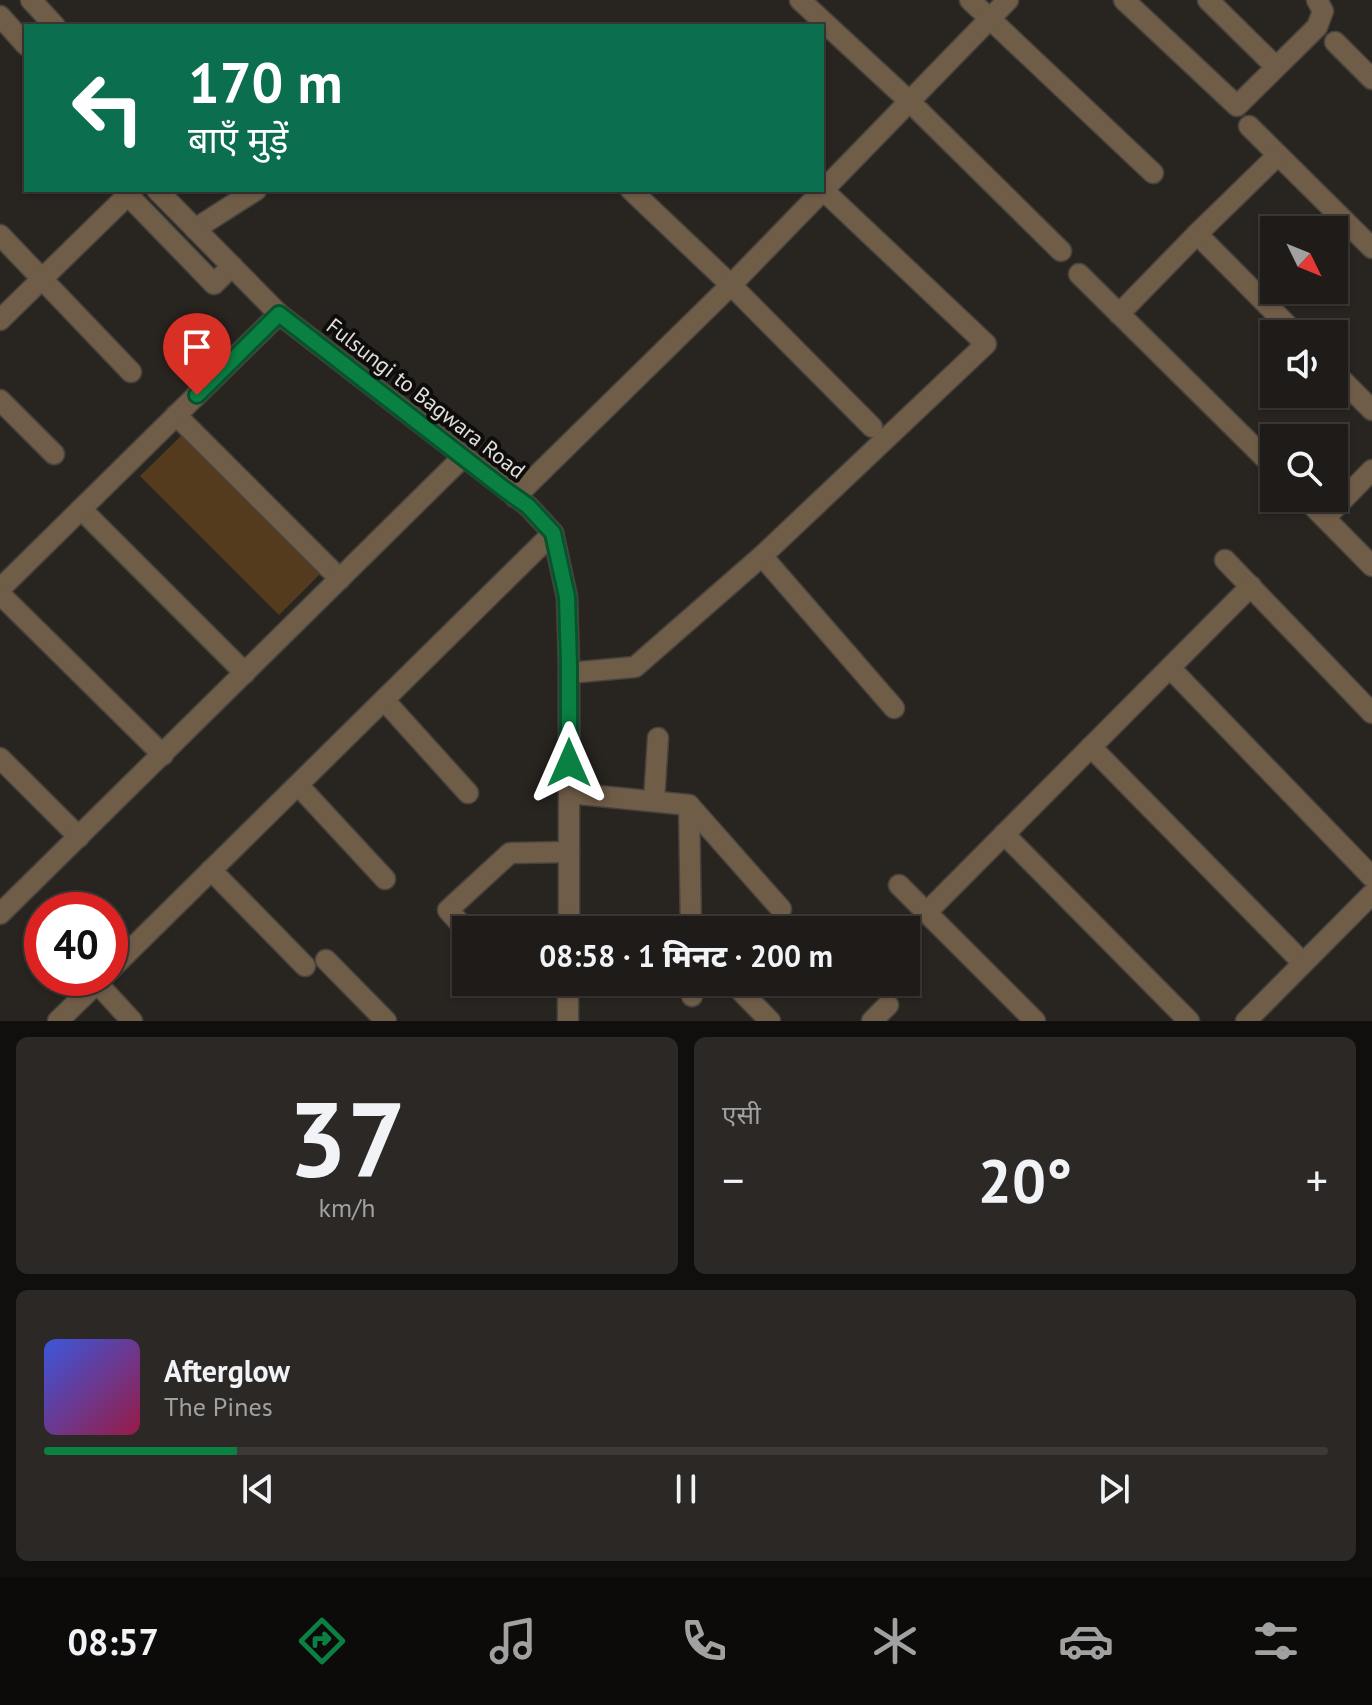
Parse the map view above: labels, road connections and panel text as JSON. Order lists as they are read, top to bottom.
{
  "streets": {
    "street": ["Fulsungi to Bagwara Road"]
  },
  "north": "bottom right",
  "page": {
    "turn": ["170 m", "बाएँ मुड़ें"],
    "limit": "40",
    "trip": "08:58 · 1 मिनट · 200 m",
    "tile": [
      ["37", "km/h"],
      "एसी"
    ],
    "heat": ["−", "20°", "+"],
    "song": ["Afterglow", "The Pines"],
    "tabs": "08:57"
  }
}
